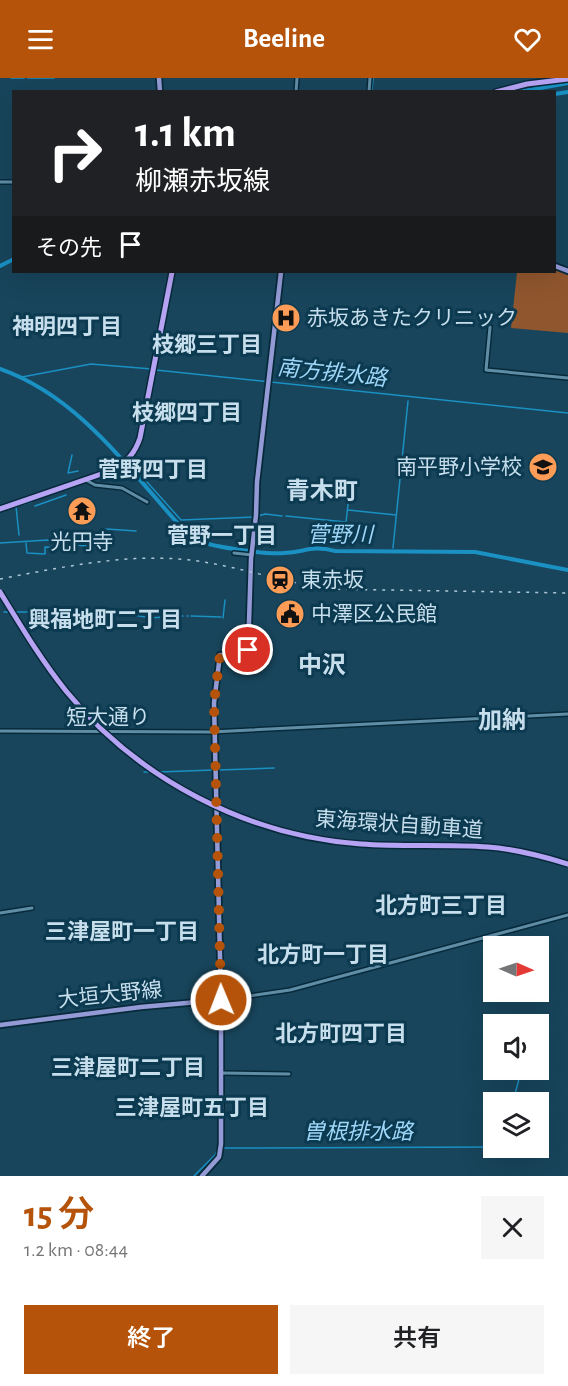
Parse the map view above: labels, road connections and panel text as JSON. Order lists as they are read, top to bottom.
{
  "streets": {
    "highway": ["東海環状自動車道"],
    "main road": ["大垣大野線"],
    "street": ["短大通り"]
  },
  "districts": [
    "神明四丁目",
    "枝郷三丁目",
    "枝郷四丁目",
    "菅野四丁目",
    "青木町",
    "菅野一丁目",
    "興福地町二丁目",
    "中沢",
    "加納",
    "北方町三丁目",
    "三津屋町一丁目",
    "北方町一丁目",
    "北方町四丁目",
    "三津屋町二丁目",
    "三津屋町五丁目"
  ],
  "water": ["南方排水路", "菅野川", "曽根排水路"],
  "places": {
    "hospital": ["赤坂あきたクリニック"],
    "school or university": ["南平野小学校"],
    "temple": ["光円寺"],
    "station": ["東赤坂"],
    "public building": ["中澤区公民館"]
  },
  "north": "right",
  "page": {
    "header": "Beeline",
    "turn": ["1.1 km", "柳瀬赤坂線"],
    "then": "その先",
    "heading": ["15 分", "1.2 km · 08:44"],
    "buttons": ["終了", "共有"]
  }
}
